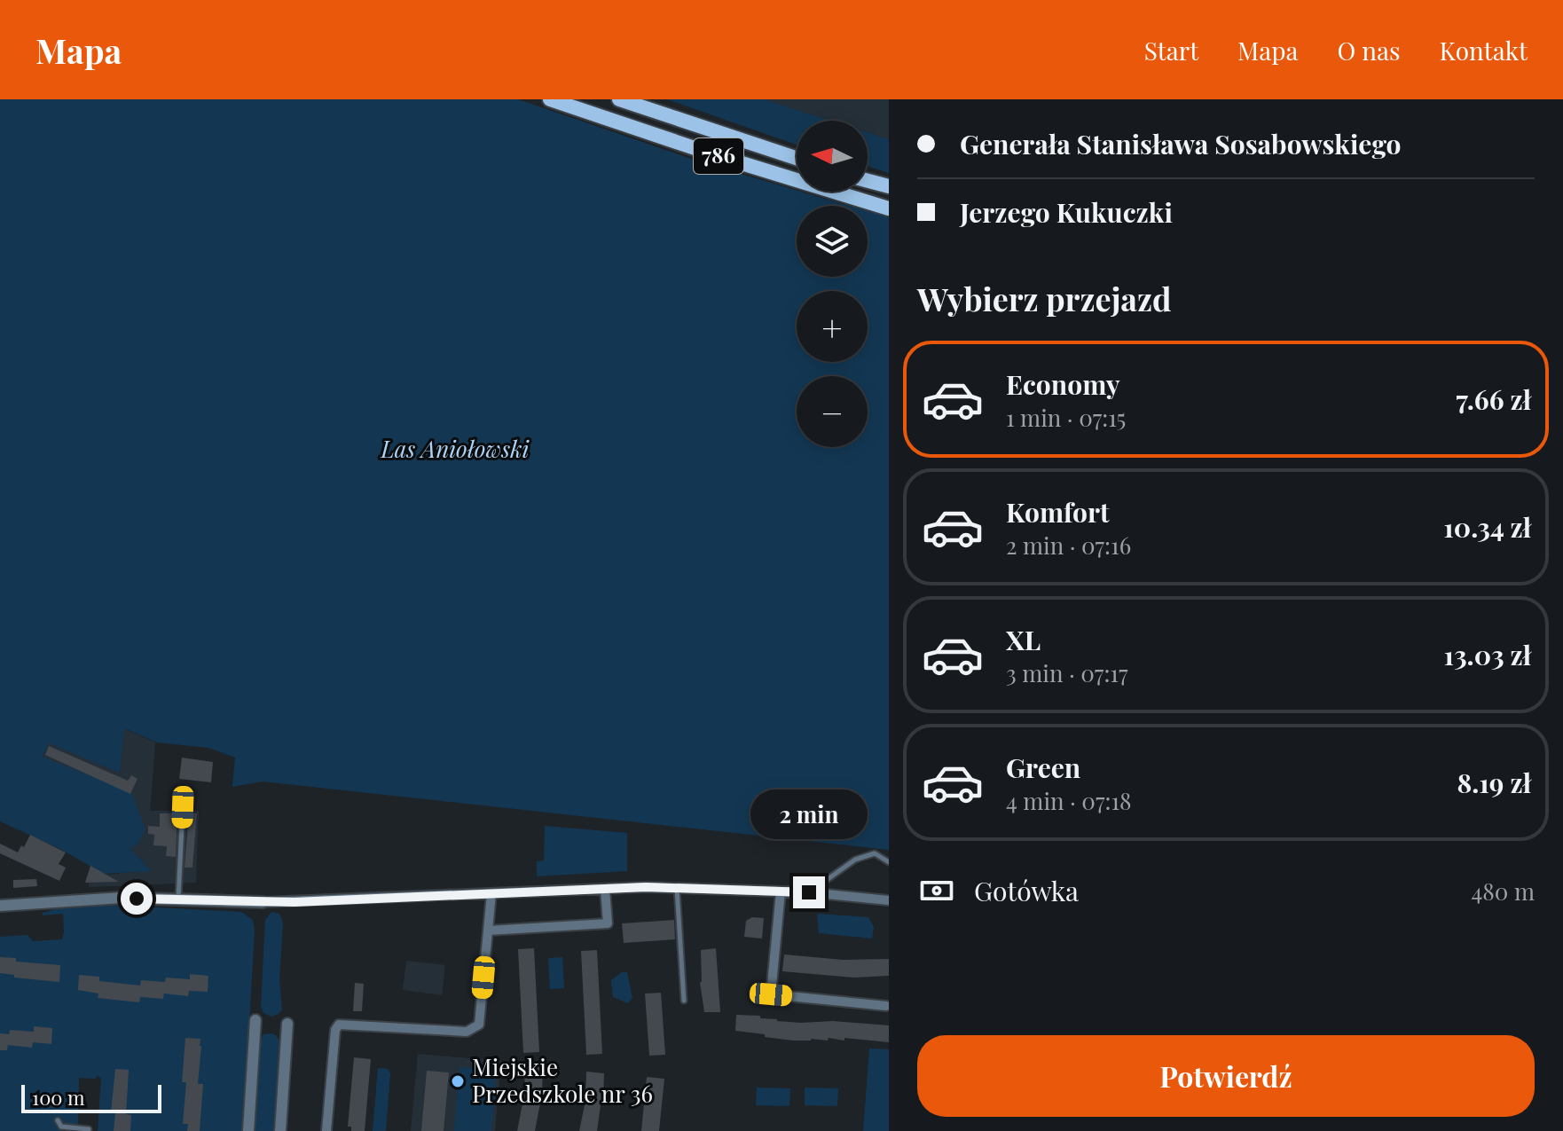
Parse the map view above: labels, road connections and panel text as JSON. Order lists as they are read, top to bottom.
{
  "streets": {
    "main road": ["786"]
  },
  "parks": ["Las Aniołowski"],
  "places": ["Miejskie Przedszkole nr 36"],
  "scale_bar": "100 m",
  "north": "left",
  "page": {
    "header": "Mapa",
    "nav": [
      "Start",
      "Mapa",
      "O nas",
      "Kontakt"
    ],
    "banner": ["Generała Stanisława Sosabowskiego", "Jerzego Kukuczki"],
    "map_buttons": ["+", "−"],
    "heading": "Wybierz przejazd",
    "list": [
      {
        "name": "Economy",
        "note": "1 min · 07:15",
        "value": "7.66 zł"
      },
      {
        "name": "Komfort",
        "note": "2 min · 07:16",
        "value": "10.34 zł"
      },
      {
        "name": "XL",
        "note": "3 min · 07:17",
        "value": "13.03 zł"
      },
      {
        "name": "Green",
        "note": "4 min · 07:18",
        "value": "8.19 zł"
      }
    ],
    "bubble": "2 min",
    "pay": ["Gotówka", "480 m"],
    "buttons": "Potwierdź",
    "scale": "100 m"
  }
}
